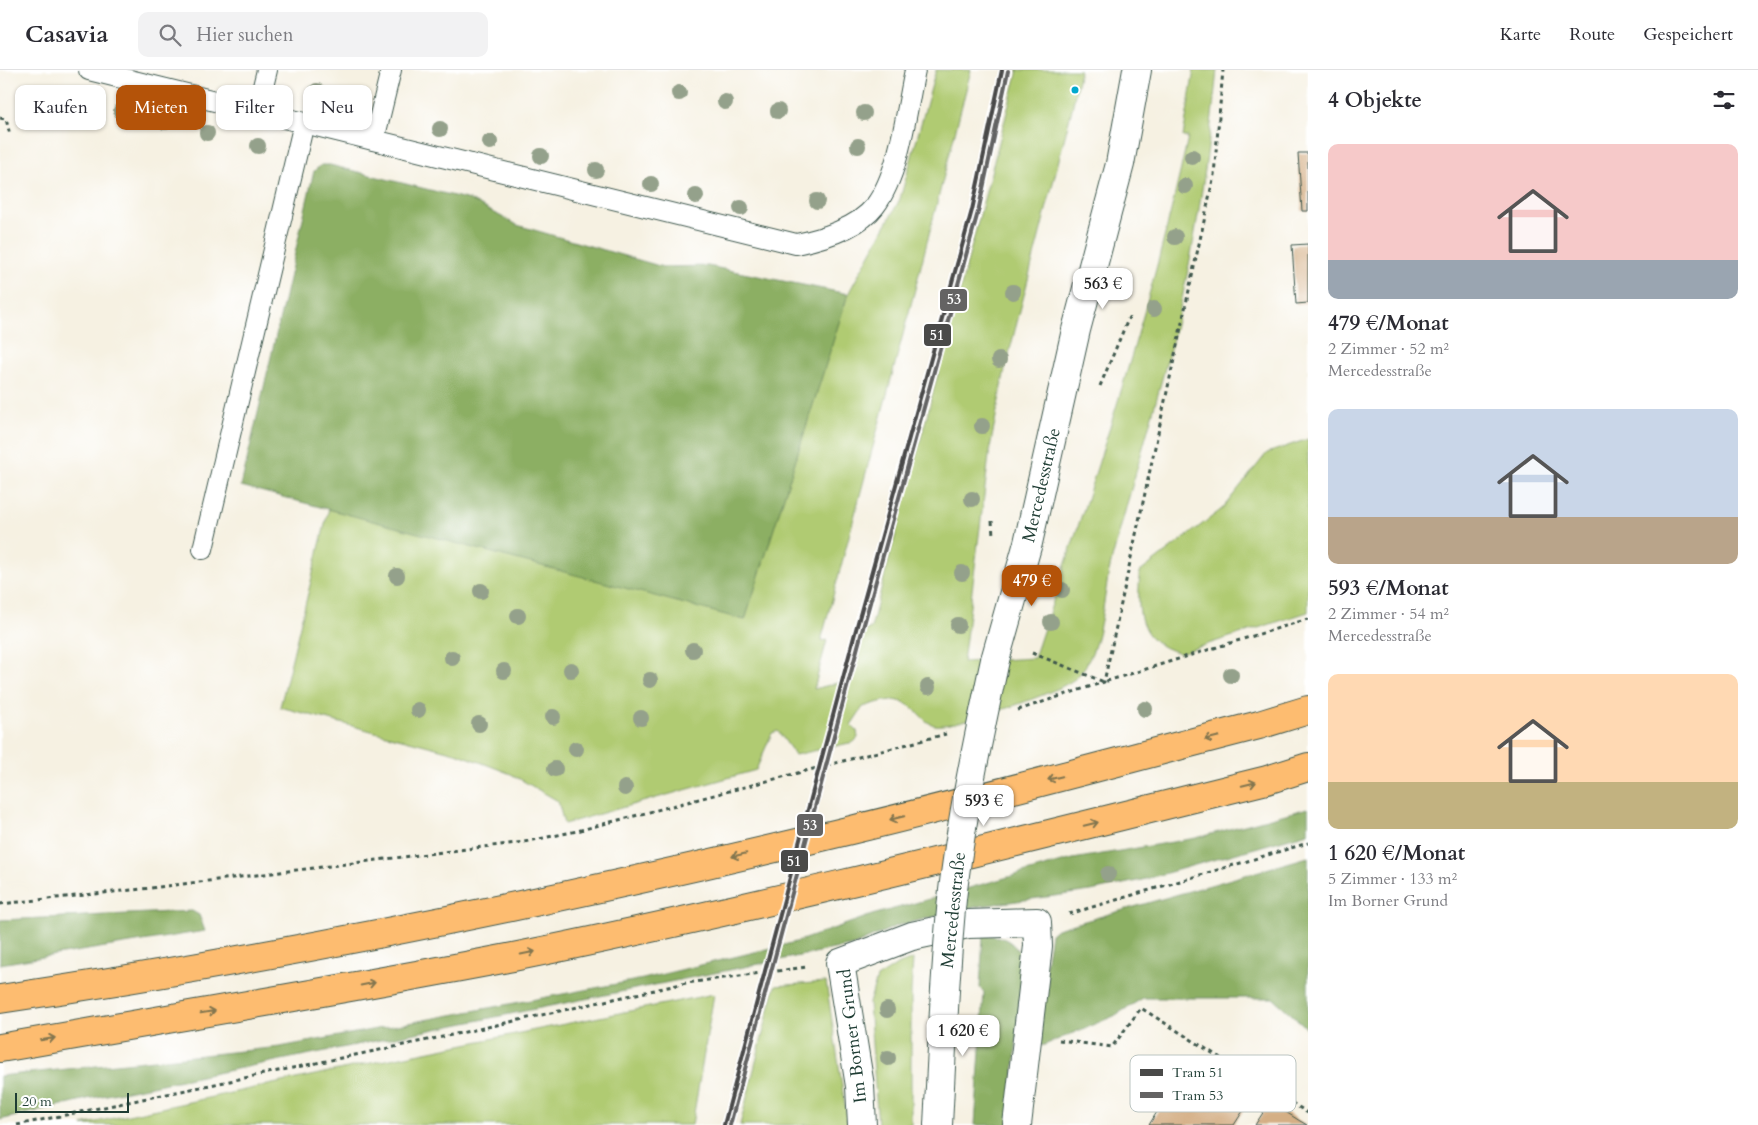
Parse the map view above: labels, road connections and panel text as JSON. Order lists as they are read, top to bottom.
{
  "streets": {
    "street": ["Mercedesstraße", "Im Borner Grund"]
  },
  "lines": ["tram line 51", "tram line 53"],
  "legend": ["Tram 51", "Tram 53"],
  "scale_bar": "20 m",
  "page": {
    "header": "Casavia",
    "search": "Hier suchen",
    "nav": ["Karte", "Route", "Gespeichert"],
    "heading": "4 Objekte",
    "chip": [
      "Kaufen",
      "Mieten",
      "Filter",
      "Neu"
    ],
    "list": [
      {
        "name": "479 €/Monat",
        "note": "2 Zimmer · 52 m² · Mercedesstraße"
      },
      {
        "name": "593 €/Monat",
        "note": "2 Zimmer · 54 m² · Mercedesstraße"
      },
      {
        "name": "1 620 €/Monat",
        "note": "5 Zimmer · 133 m² · Im Borner Grund"
      }
    ],
    "price": [
      "563 €",
      "479 €",
      "593 €",
      "1 620 €"
    ],
    "scale": "20 m"
  }
}
